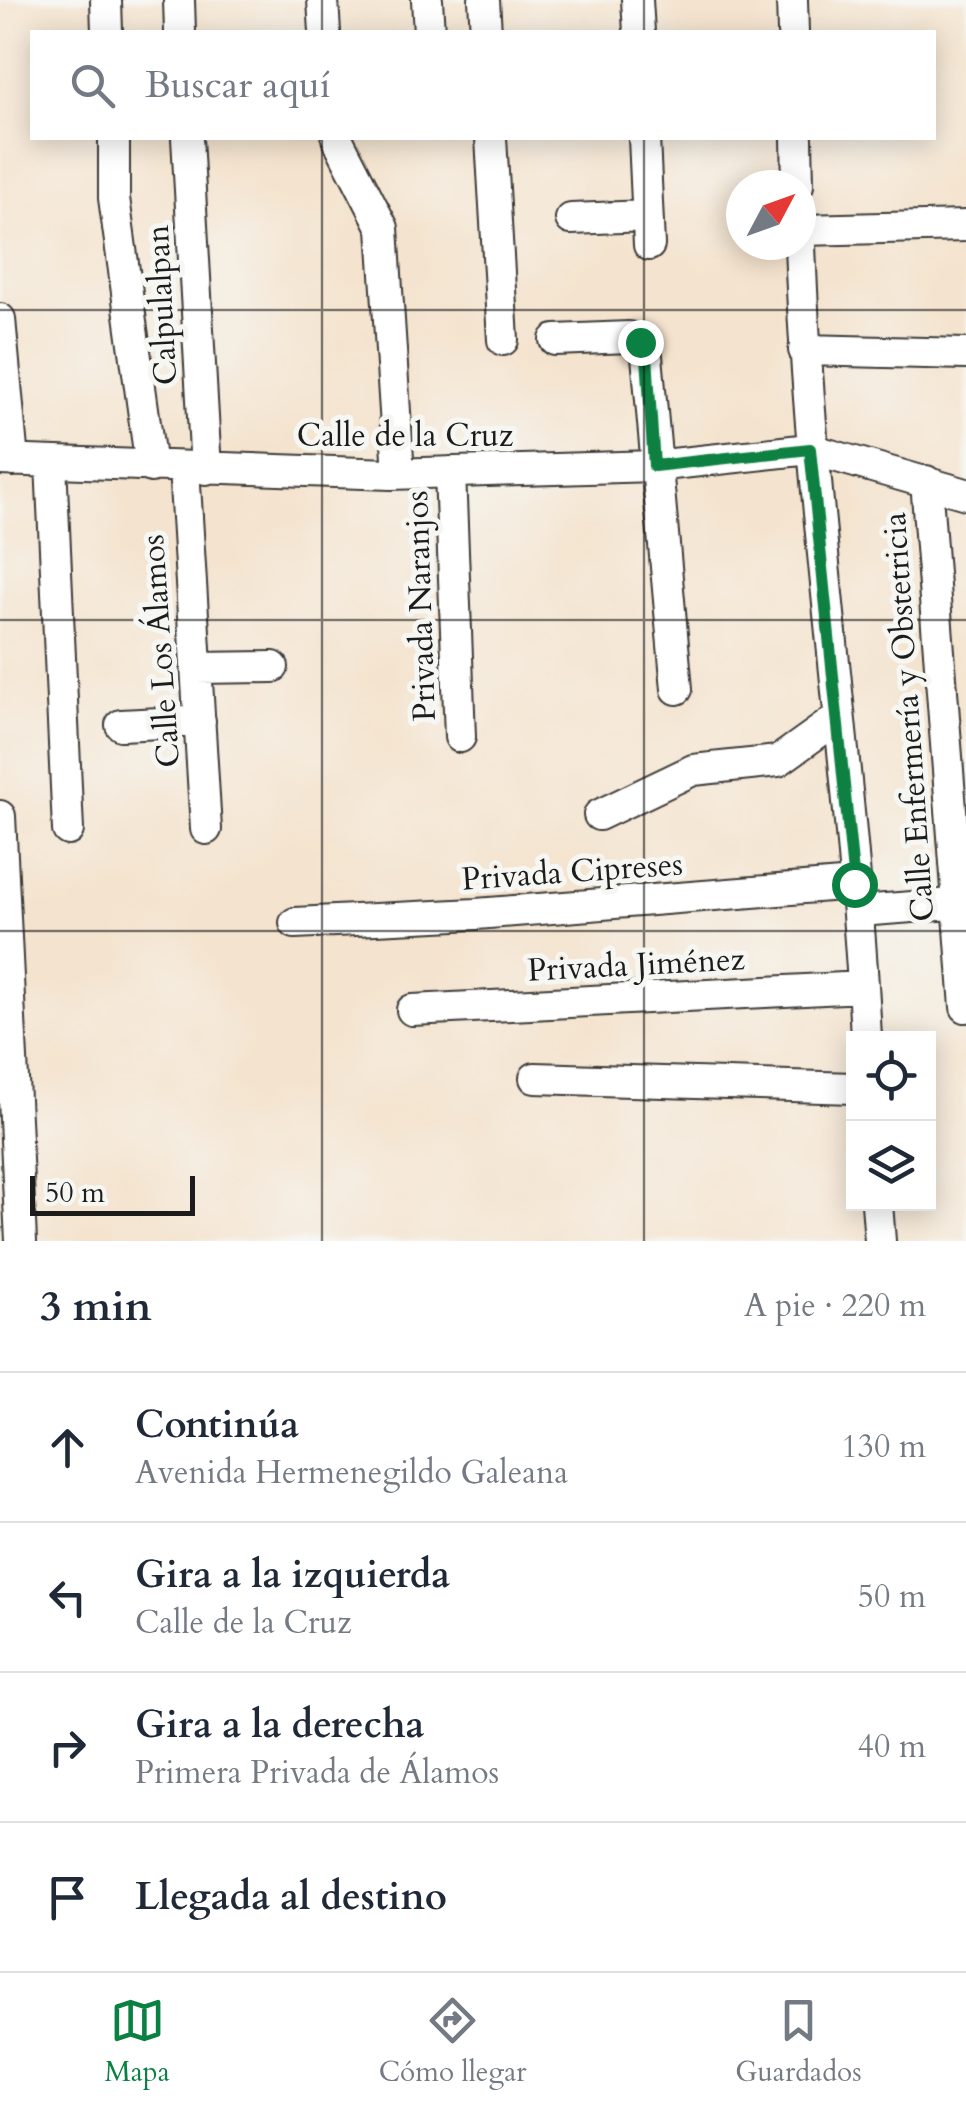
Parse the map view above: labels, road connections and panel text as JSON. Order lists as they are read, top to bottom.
{
  "streets": {
    "street": [
      "Calpulalpan",
      "Calle de la Cruz",
      "Privada Naranjos",
      "Calle Los Álamos",
      "Calle Enfermería y Obstetricia",
      "Privada Cipreses",
      "Privada Jiménez"
    ]
  },
  "crossings": [
    ["Calpulalpan", "Calle de la Cruz"],
    ["Calpulalpan", "Calle Los Álamos"],
    ["Calle de la Cruz", "Privada Naranjos"],
    ["Calle de la Cruz", "Calle Los Álamos"],
    ["Calle Enfermería y Obstetricia", "Privada Cipreses"]
  ],
  "scale_bar": "50 m",
  "north": "top right",
  "page": {
    "search": "Buscar aquí",
    "scale": "50 m",
    "heading": ["3 min", "A pie · 220 m"],
    "list": [
      ["Continúa", "Avenida Hermenegildo Galeana", "130 m"],
      ["Gira a la izquierda", "Calle de la Cruz", "50 m"],
      ["Gira a la derecha", "Primera Privada de Álamos", "40 m"],
      "Llegada al destino"
    ],
    "nav": ["Mapa", "Cómo llegar", "Guardados"]
  }
}
